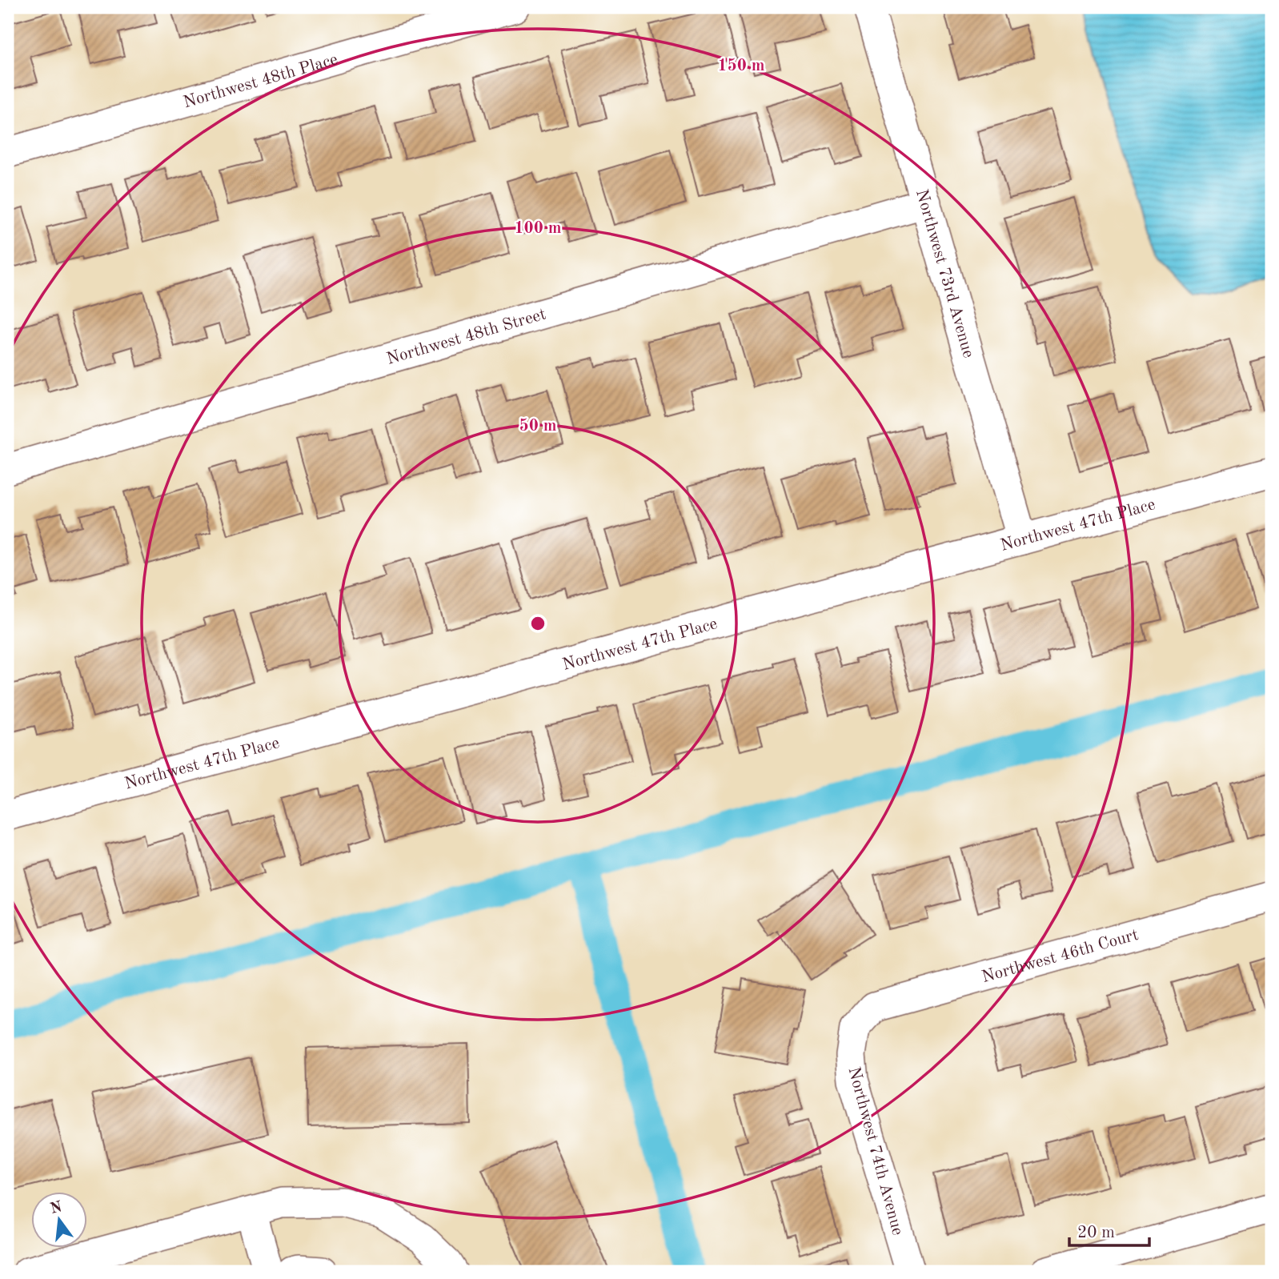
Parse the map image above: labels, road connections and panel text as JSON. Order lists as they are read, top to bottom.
{
  "streets": {
    "street": [
      "Northwest 48th Place",
      "Northwest 73rd Avenue",
      "Northwest 48th Street",
      "Northwest 47th Place",
      "Northwest 46th Court",
      "Northwest 74th Avenue"
    ]
  },
  "crossings": [
    ["Northwest 73rd Avenue", "Northwest 48th Street"],
    ["Northwest 73rd Avenue", "Northwest 47th Place"],
    ["Northwest 46th Court", "Northwest 74th Avenue"]
  ],
  "scale_bar": "20 m",
  "north": "top",
  "rings": ["150 m", "100 m", "50 m"]
}
